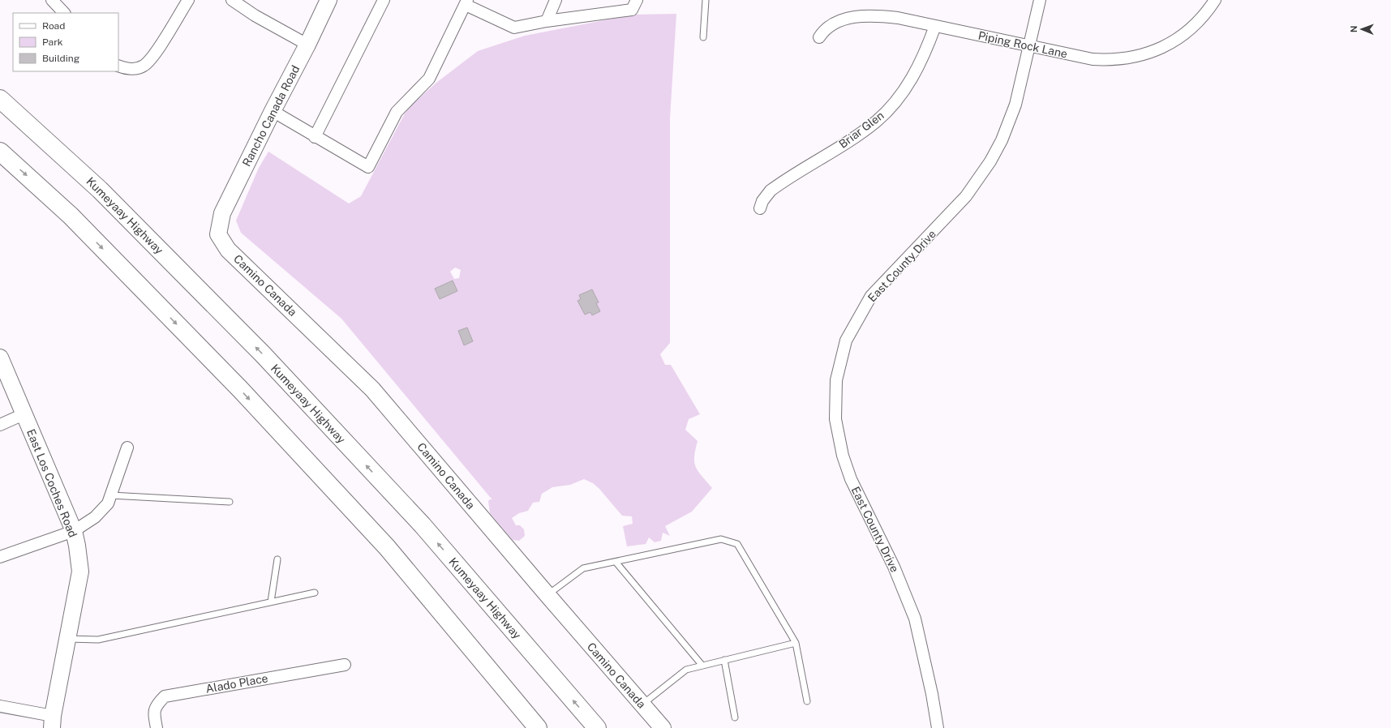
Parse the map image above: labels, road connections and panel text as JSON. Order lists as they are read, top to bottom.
{
  "streets": {
    "highway": ["Kumeyaay Highway"],
    "street": [
      "Piping Rock Lane",
      "Rancho Canada Road",
      "Briar Glen",
      "East County Drive",
      "Camino Canada",
      "East Los Coches Road",
      "Alado Place"
    ]
  },
  "crossings": [
    ["Piping Rock Lane", "Briar Glen"],
    ["Piping Rock Lane", "East County Drive"],
    ["Rancho Canada Road", "Camino Canada"]
  ],
  "legend": ["Road", "Park", "Building"],
  "north": "left"
}
